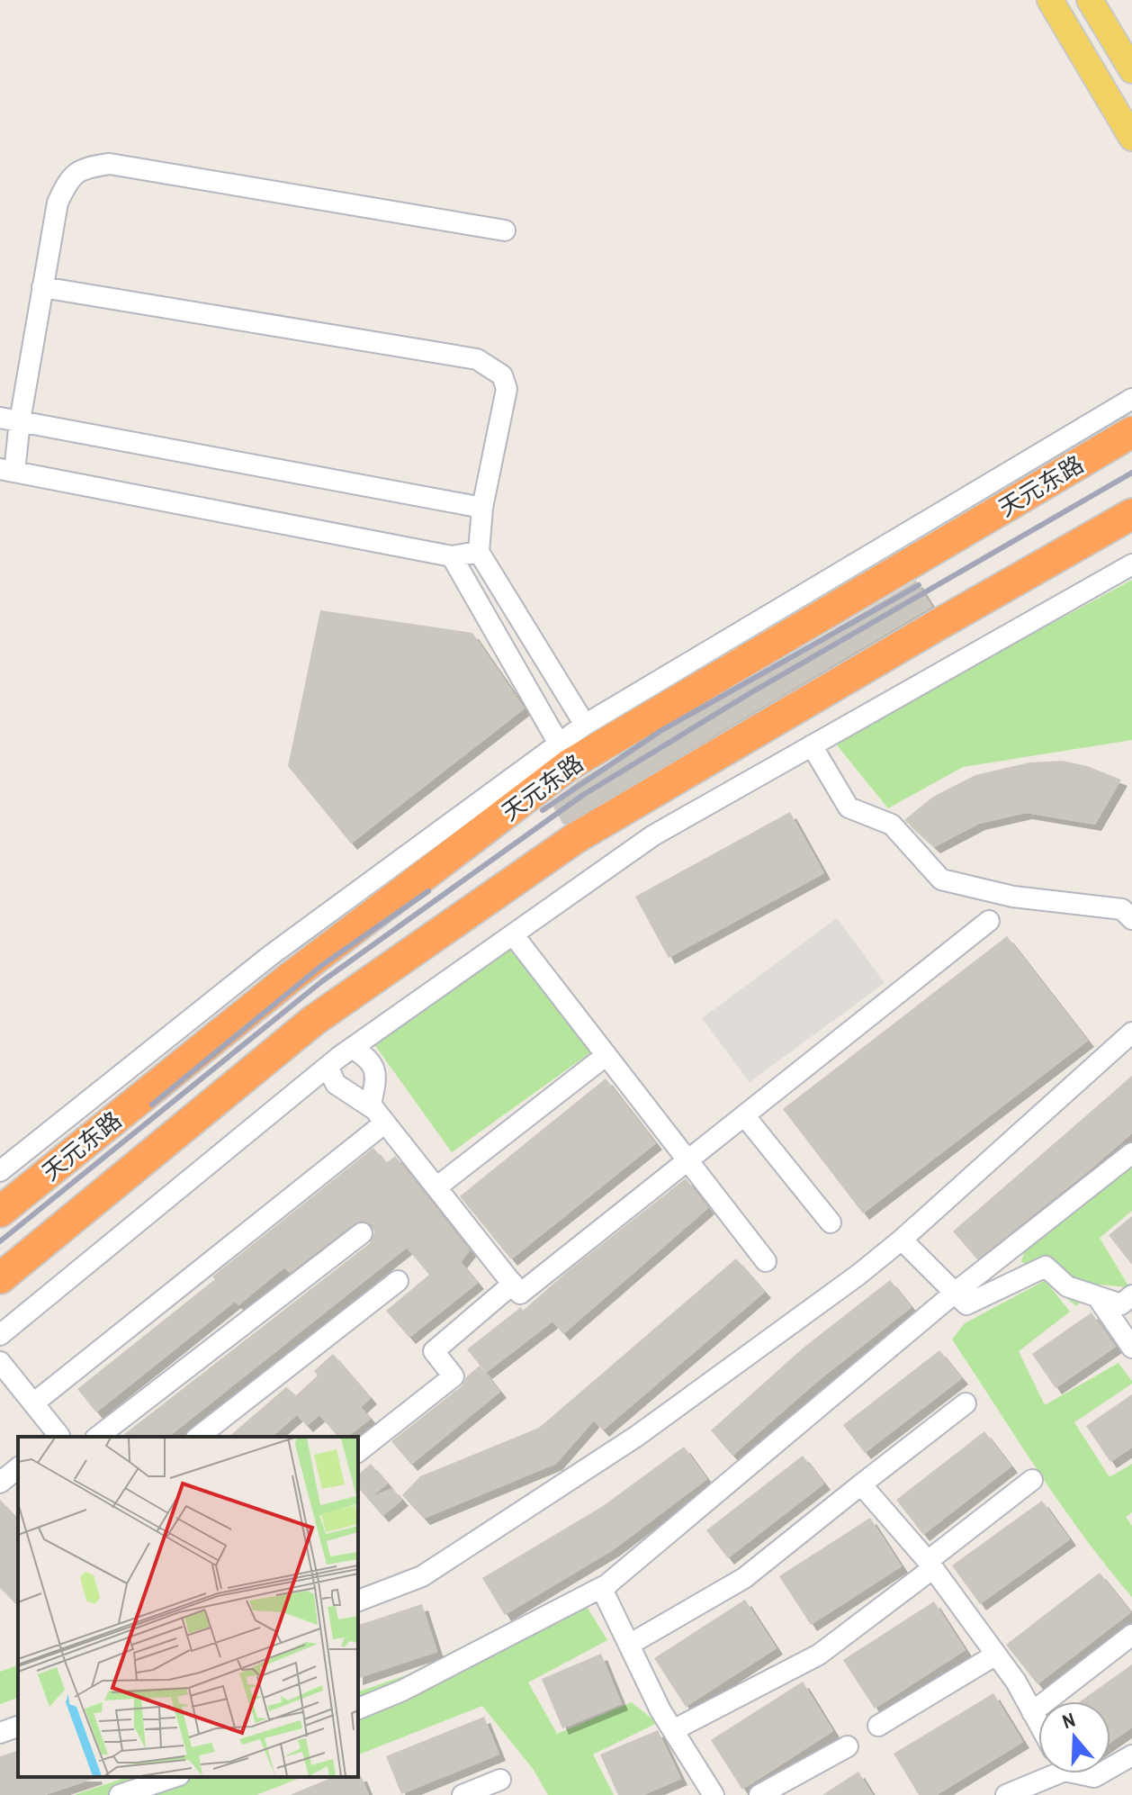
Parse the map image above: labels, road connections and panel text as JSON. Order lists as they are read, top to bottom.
{
  "streets": {
    "highway": ["天元东路"]
  },
  "north": "top"
}
